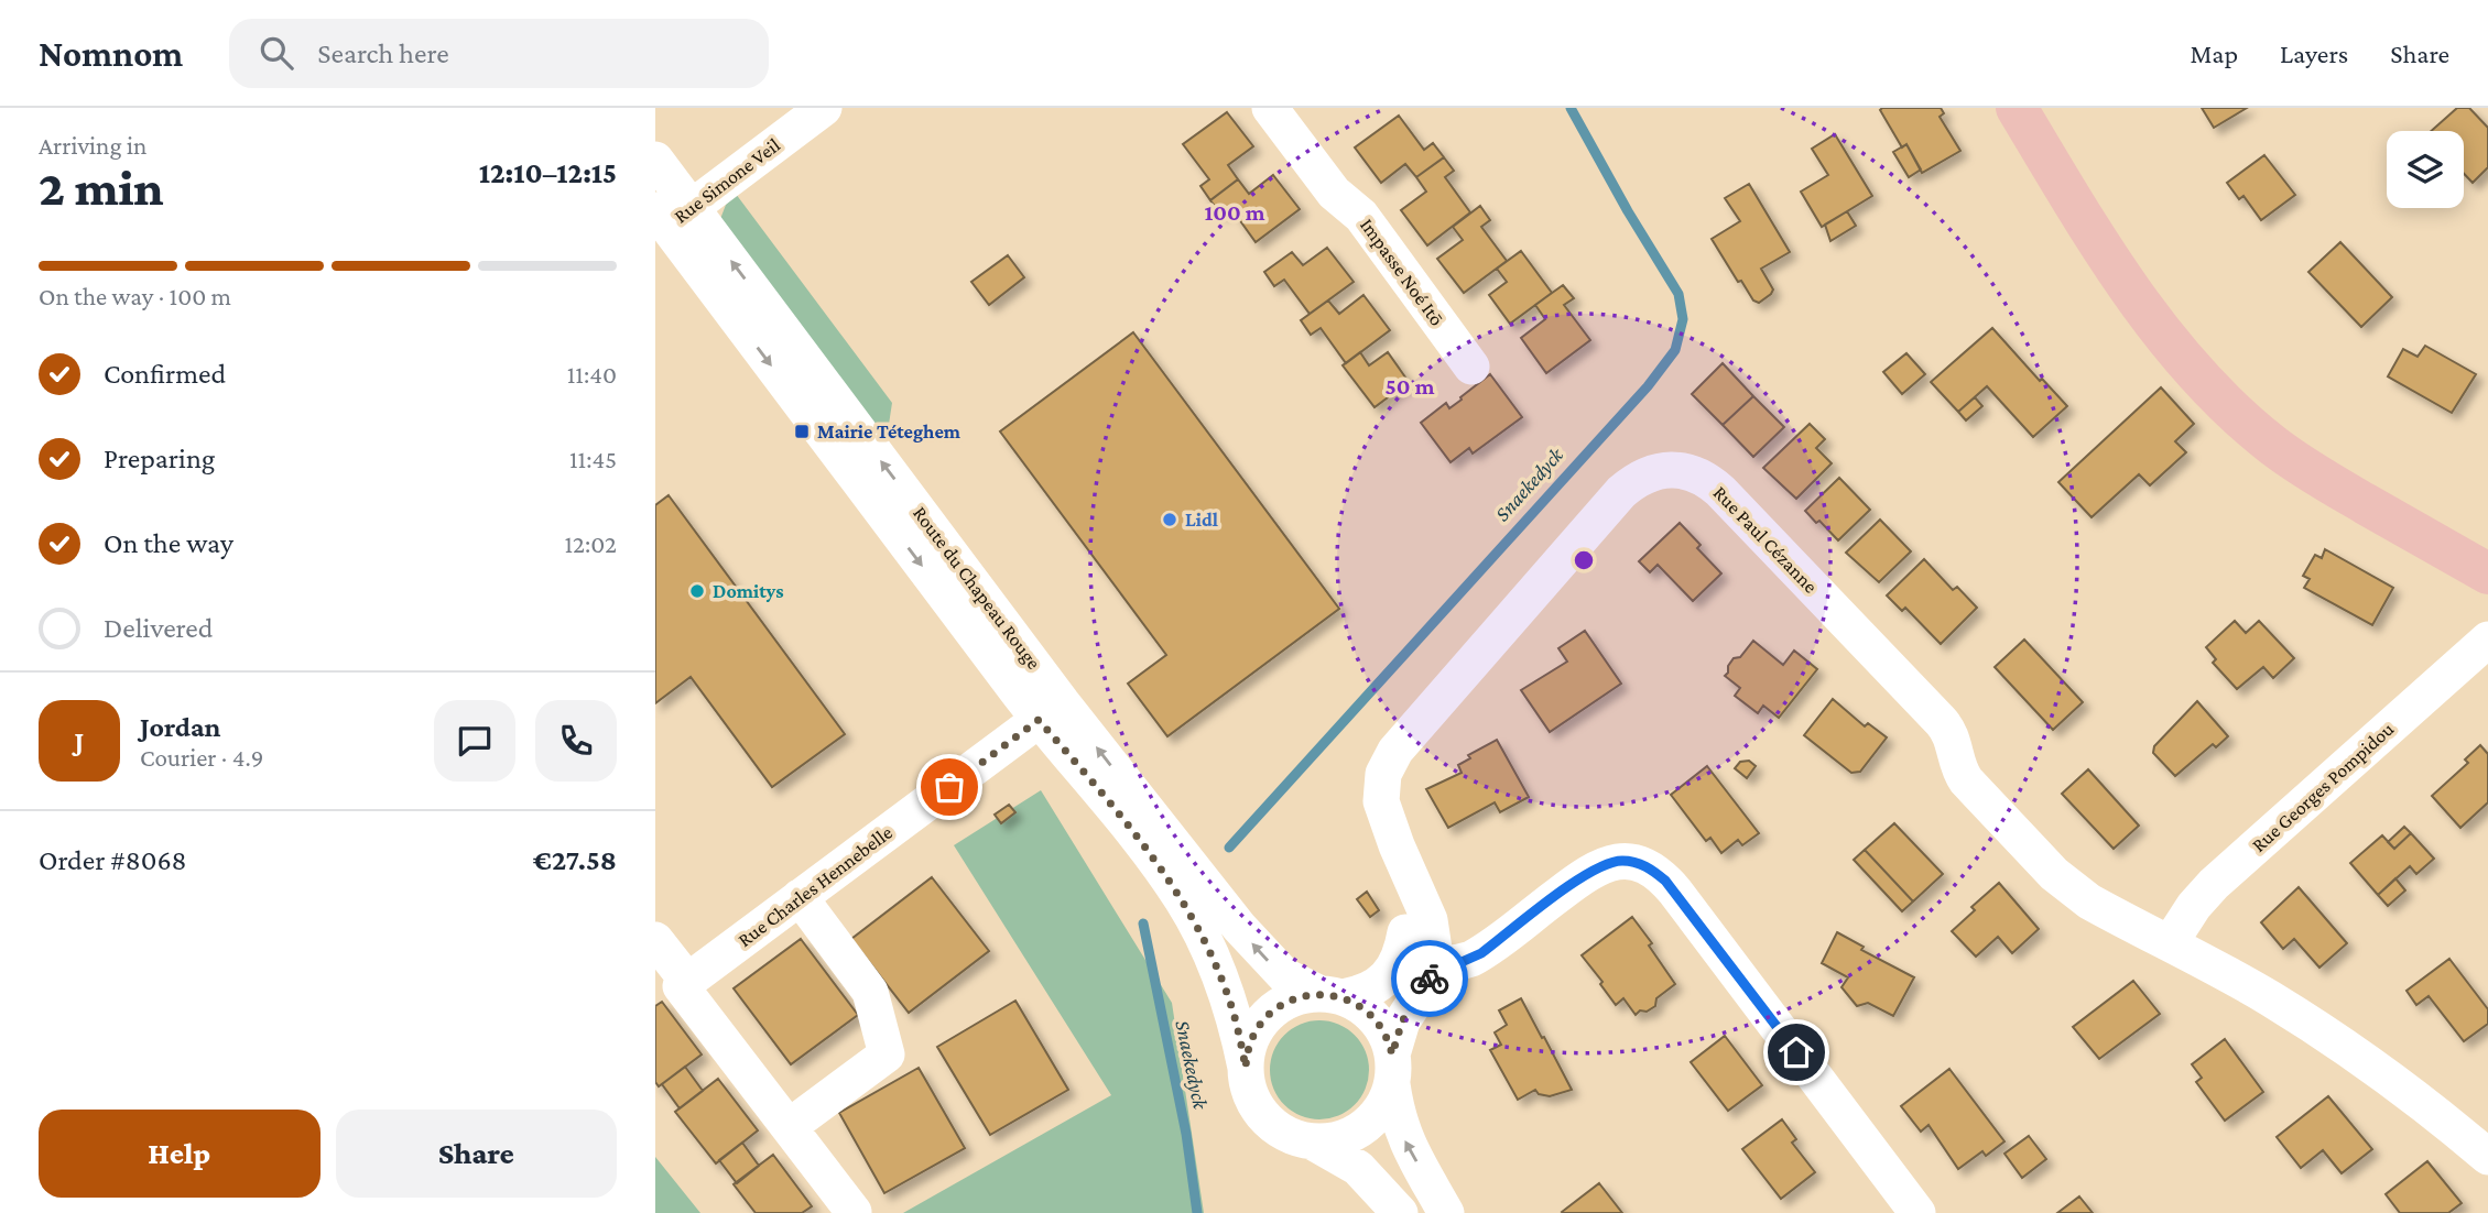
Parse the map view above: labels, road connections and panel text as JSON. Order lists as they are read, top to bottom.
{
  "streets": {
    "street": [
      "Rue Simone Veil",
      "Impasse Noé Itō",
      "Rue Paul Cézanne",
      "Route du Chapeau Rouge",
      "Rue Georges Pompidou",
      "Rue Charles Hennebelle"
    ]
  },
  "crossings": [
    ["Rue Simone Veil", "Route du Chapeau Rouge"],
    ["Rue Paul Cézanne", "Route du Chapeau Rouge"],
    ["Rue Paul Cézanne", "Rue Georges Pompidou"],
    ["Route du Chapeau Rouge", "Rue Charles Hennebelle"]
  ],
  "water": ["Snaekedyck"],
  "places": {
    "transit": ["Mairie Téteghem"],
    "other": ["Lidl", "Domitys"]
  },
  "page": {
    "header": "Nomnom",
    "search": "Search here",
    "nav": ["Map", "Layers", "Share"],
    "heading": ["2 min", "Arriving in", "12:10–12:15"],
    "panel": [
      "Jordan",
      "Courier · 4.9",
      "Order #8068",
      "€27.58"
    ],
    "bar": "On the way · 100 m",
    "list": [
      ["Confirmed", "11:40"],
      ["Preparing", "11:45"],
      ["On the way", "12:02"],
      "Delivered"
    ],
    "round": "J",
    "buttons": ["Help", "Share"]
  },
  "rings": ["100 m", "50 m"]
}
